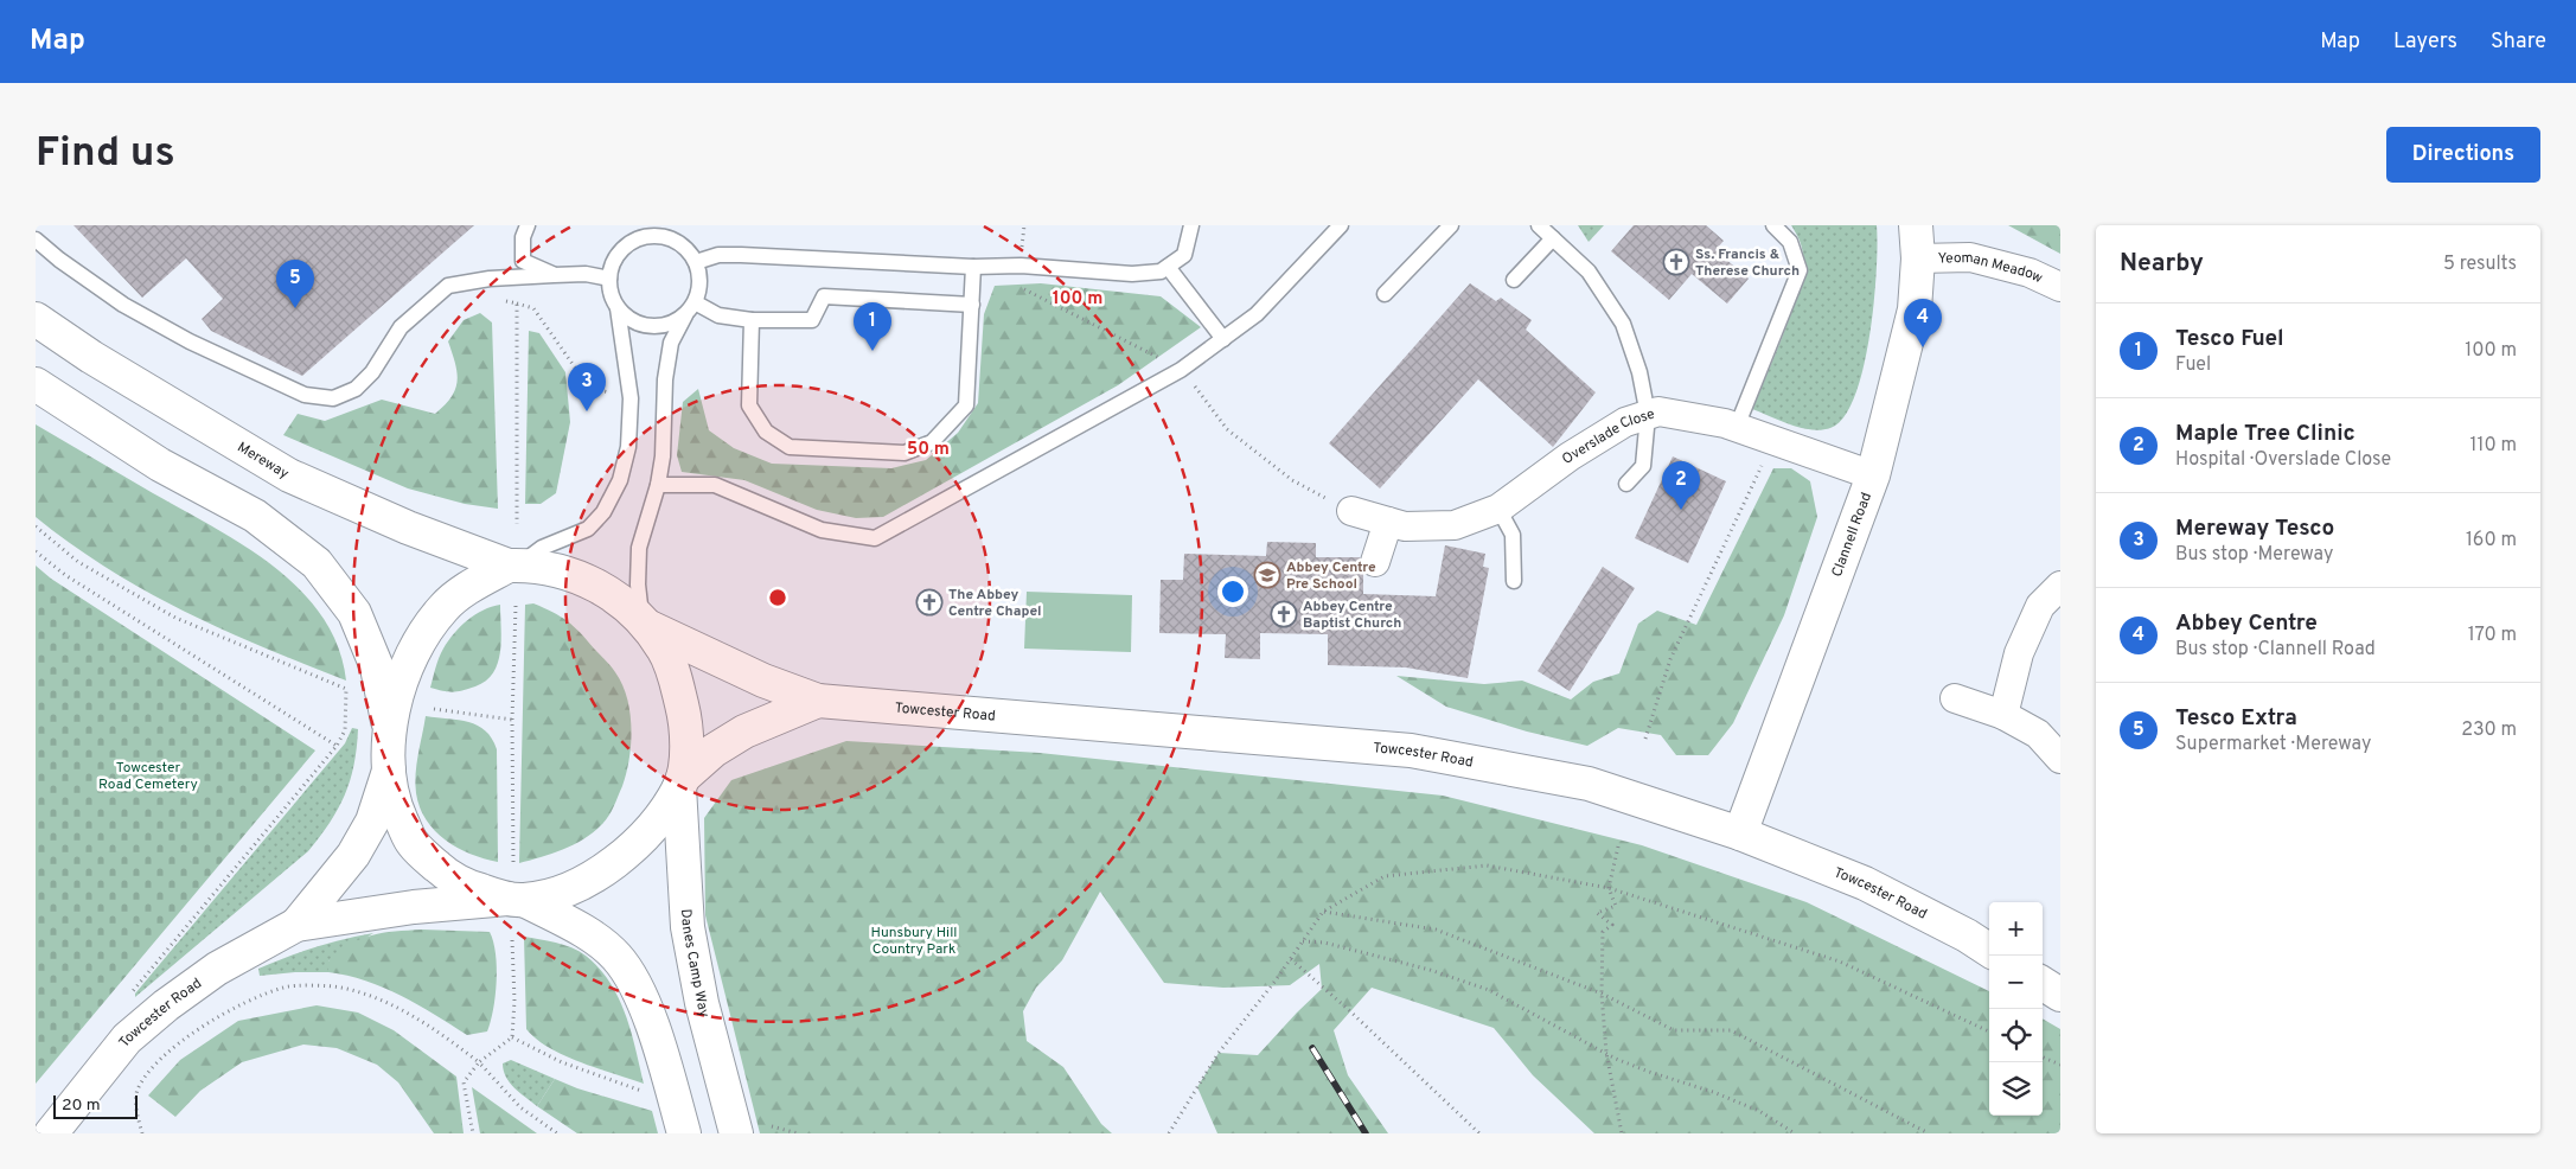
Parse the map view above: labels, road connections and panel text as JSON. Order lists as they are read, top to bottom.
{
  "streets": {
    "main road": [
      "Mereway",
      "Clannell Road",
      "Towcester Road",
      "Danes Camp Way"
    ],
    "street": ["Yeoman Meadow", "Overslade Close"]
  },
  "crossings": [
    ["Yeoman Meadow", "Clannell Road"],
    ["Overslade Close", "Clannell Road"],
    ["Mereway", "Towcester Road"],
    ["Mereway", "Danes Camp Way"],
    ["Clannell Road", "Towcester Road"],
    ["Towcester Road", "Danes Camp Way"]
  ],
  "parks": ["Towcester Road Cemetery", "Hunsbury Hill Country Park"],
  "places": {
    "church": ["Ss. Francis & Therese Church", "The Abbey Centre Chapel", "Abbey Centre Baptist Church"],
    "school or university": ["Abbey Centre Pre School"]
  },
  "scale_bar": "20 m",
  "page": {
    "header": "Map",
    "nav": ["Map", "Layers", "Share"],
    "buttons": "Directions",
    "title": "Find us",
    "heading": ["Nearby", "5 results"],
    "pins": [
      "5",
      "4",
      "1",
      "3",
      "2"
    ],
    "list": [
      {
        "mark": "1",
        "name": "Tesco Fuel",
        "note": "Fuel",
        "value": "100 m"
      },
      {
        "mark": "2",
        "name": "Maple Tree Clinic",
        "note": "Hospital · Overslade Close",
        "value": "110 m"
      },
      {
        "mark": "3",
        "name": "Mereway Tesco",
        "note": "Bus stop · Mereway",
        "value": "160 m"
      },
      {
        "mark": "4",
        "name": "Abbey Centre",
        "note": "Bus stop · Clannell Road",
        "value": "170 m"
      },
      {
        "mark": "5",
        "name": "Tesco Extra",
        "note": "Supermarket · Mereway",
        "value": "230 m"
      }
    ],
    "map_buttons": ["+", "−"],
    "scale": "20 m"
  },
  "rings": ["100 m", "50 m"]
}
